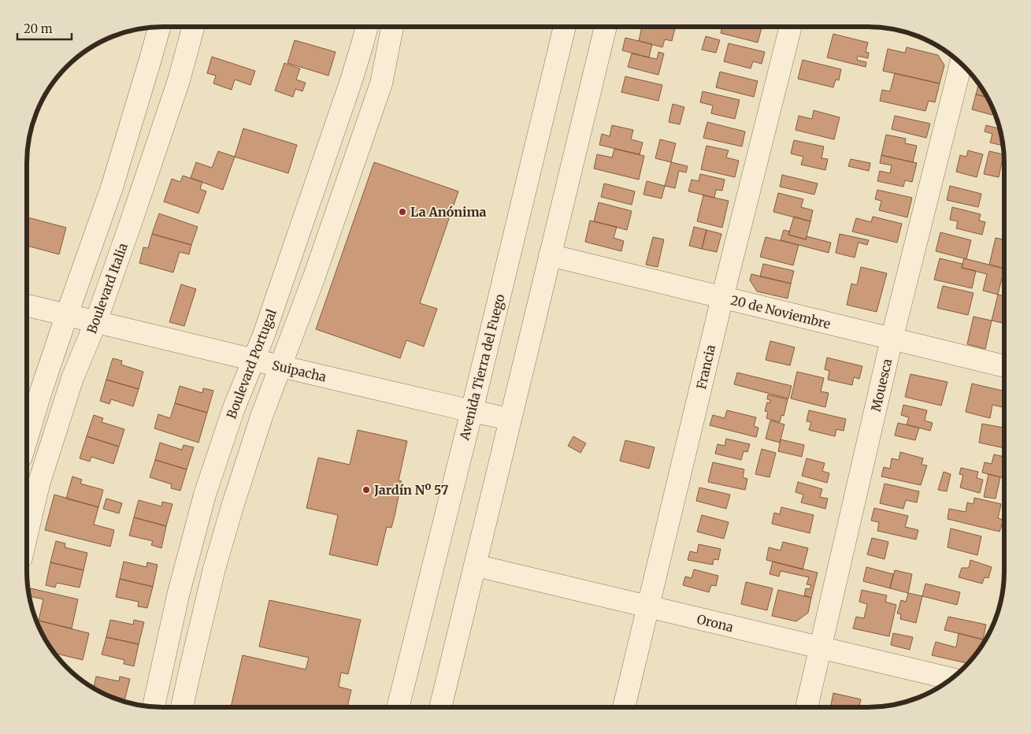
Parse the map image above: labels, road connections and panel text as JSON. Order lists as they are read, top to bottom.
{
  "streets": {
    "street": [
      "Boulevard Italia",
      "20 de Noviembre",
      "Boulevard Portugal",
      "Avenida Tierra del Fuego",
      "Francia",
      "Suipacha",
      "Mouesca",
      "Orona"
    ]
  },
  "crossings": [
    ["Boulevard Italia", "Suipacha"],
    ["20 de Noviembre", "Francia"],
    ["20 de Noviembre", "Mouesca"],
    ["Boulevard Portugal", "Suipacha"],
    ["Avenida Tierra del Fuego", "Suipacha"],
    ["Francia", "Orona"],
    ["Mouesca", "Orona"]
  ],
  "places": ["La Anónima", "Jardín Nº 57"],
  "scale_bar": "20 m"
}
